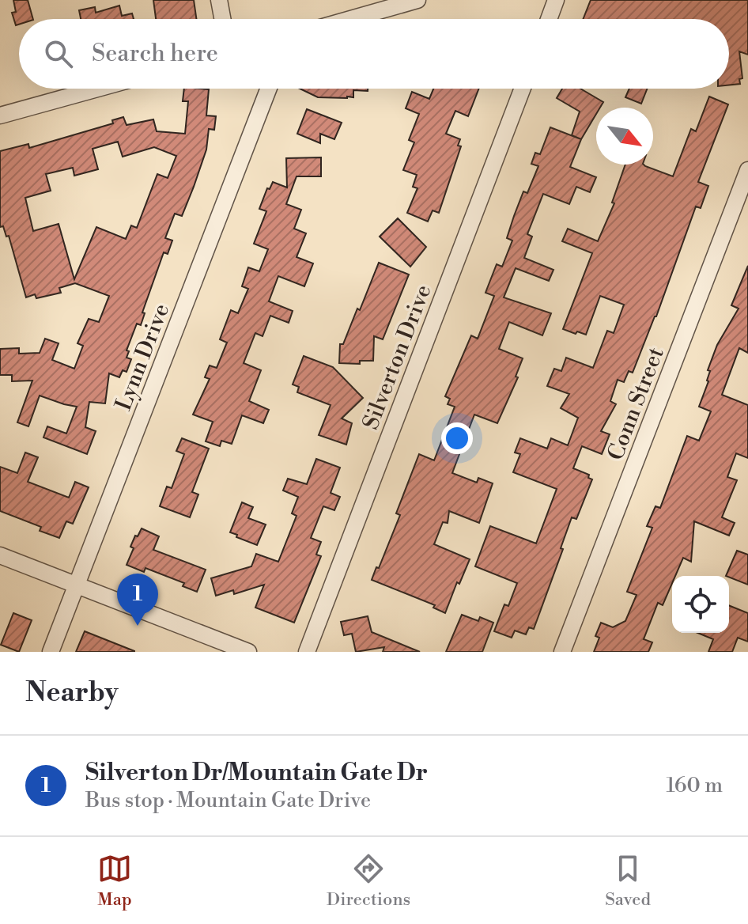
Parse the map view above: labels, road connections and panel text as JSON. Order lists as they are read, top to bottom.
{
  "streets": {
    "street": ["Lynn Drive", "Silverton Drive", "Conn Street"]
  },
  "north": "bottom right",
  "page": {
    "search": "Search here",
    "pins": "1",
    "heading": "Nearby",
    "list": [
      {
        "mark": "1",
        "name": "Silverton Dr/Mountain Gate Dr",
        "note": "Bus stop · Mountain Gate Drive",
        "value": "160 m"
      }
    ],
    "nav": ["Map", "Directions", "Saved"]
  }
}
